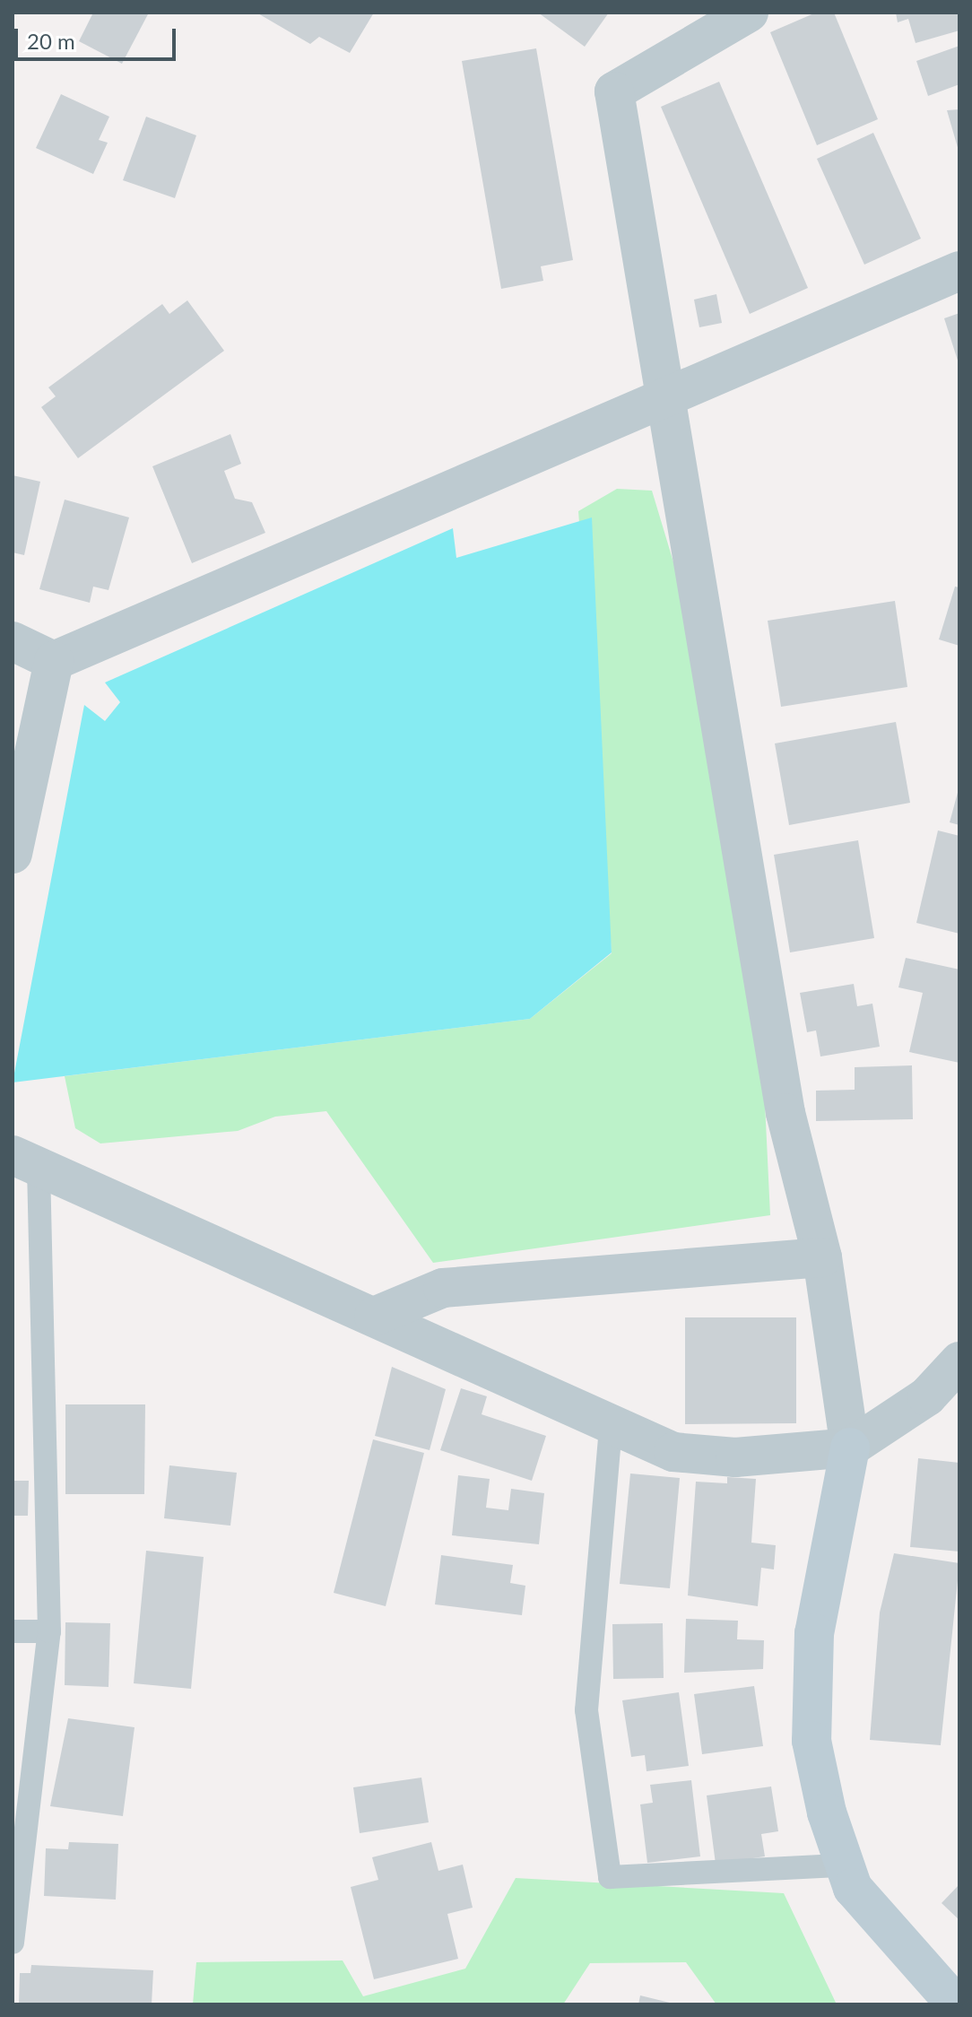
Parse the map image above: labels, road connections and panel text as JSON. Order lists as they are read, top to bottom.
{
  "scale_bar": "20 m"
}
